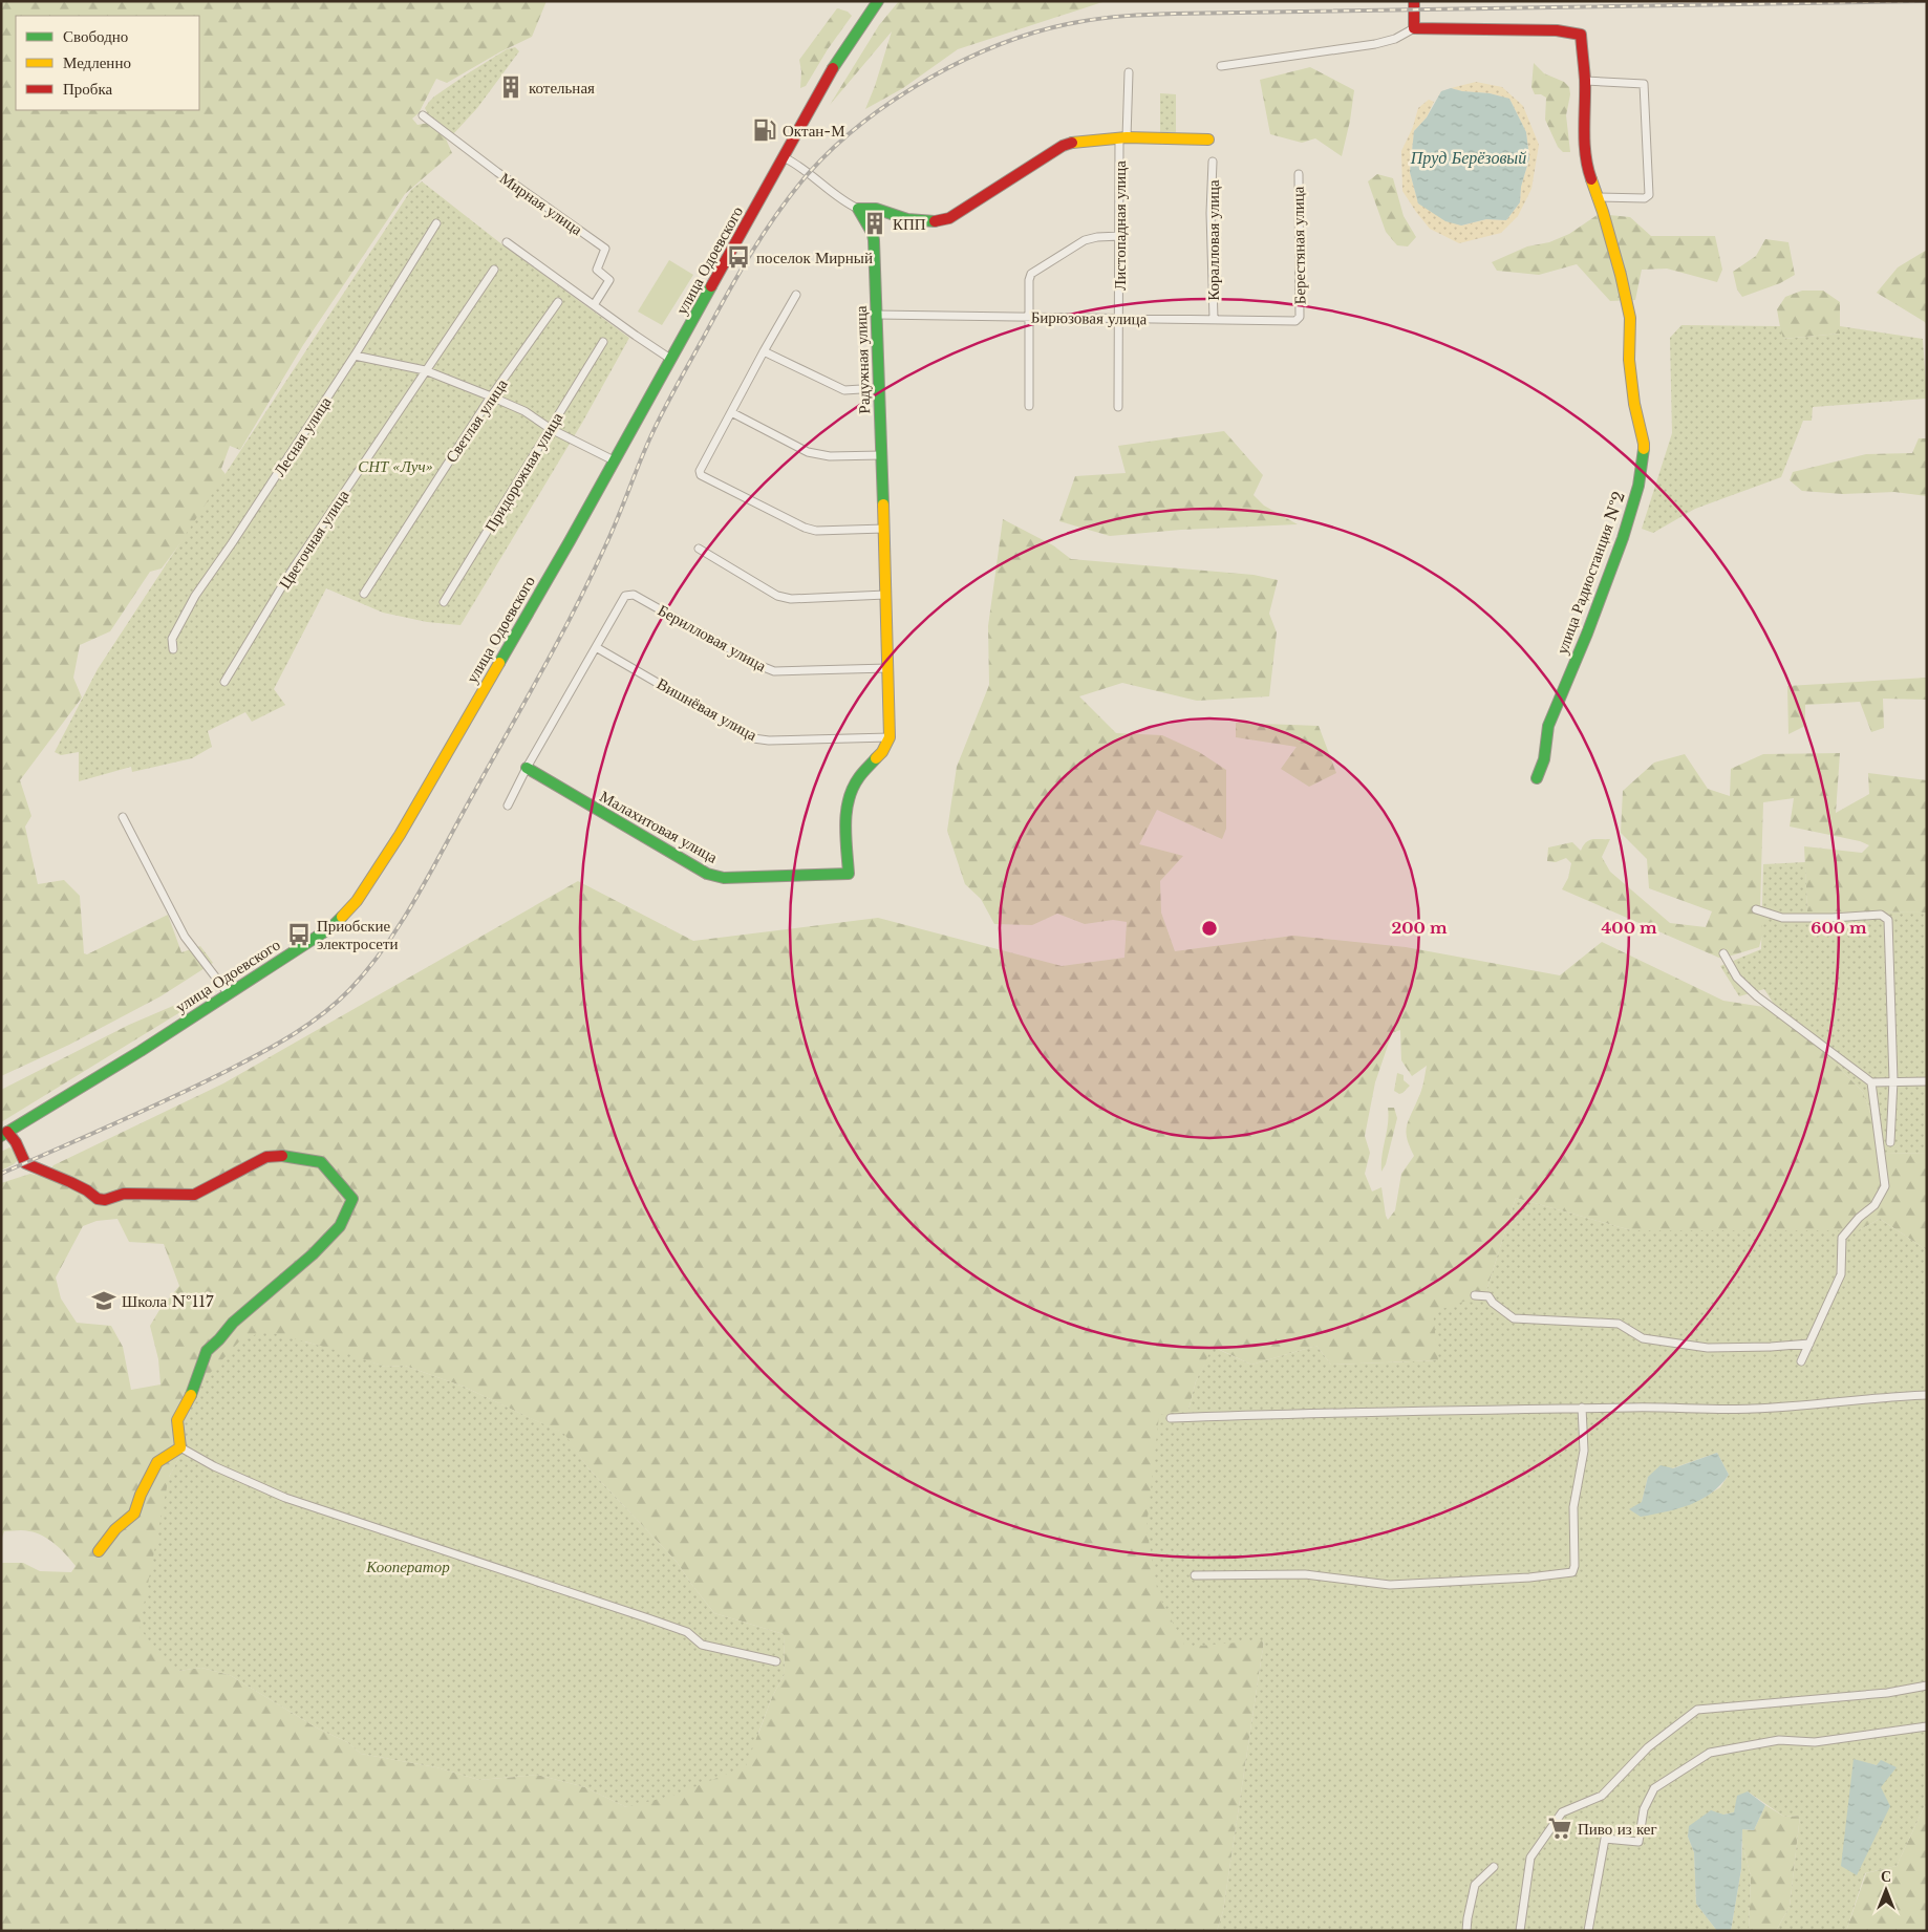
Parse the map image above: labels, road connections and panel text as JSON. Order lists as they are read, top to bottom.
{
  "streets": {
    "street": [
      "Мирная улица",
      "Листопадная улица",
      "Коралловая улица",
      "Берестяная улица",
      "улица Одоевского",
      "Бирюзовая улица",
      "Радужная улица",
      "Светлая улица",
      "Лесная улица",
      "Придорожная улица",
      "Цветочная улица",
      "улица Радиостанция №2",
      "Берилловая улица",
      "Вишнёвая улица",
      "Малахитовая улица"
    ]
  },
  "crossings": [
    ["Листопадная улица", "Бирюзовая улица"],
    ["Коралловая улица", "Бирюзовая улица"],
    ["Берестяная улица", "Бирюзовая улица"],
    ["Бирюзовая улица", "Радужная улица"],
    ["Радужная улица", "Берилловая улица"],
    ["Радужная улица", "Вишнёвая улица"],
    ["Радужная улица", "Малахитовая улица"],
    ["Берилловая улица", "Вишнёвая улица"],
    ["Вишнёвая улица", "Малахитовая улица"]
  ],
  "water": ["Пруд Берёзовый"],
  "parks": ["СНТ «Луч»", "Кооператор"],
  "places": {
    "building": ["котельная", "КПП"],
    "fuel station": ["Октан-М"],
    "bus stop": ["поселок Мирный", "Приобские электросети"],
    "school or university": ["Школа №117"],
    "supermarket": ["Пиво из кег"]
  },
  "legend": ["Свободно", "Медленно", "Пробка"],
  "north": "top",
  "rings": ["200 m", "400 m", "600 m"]
}
